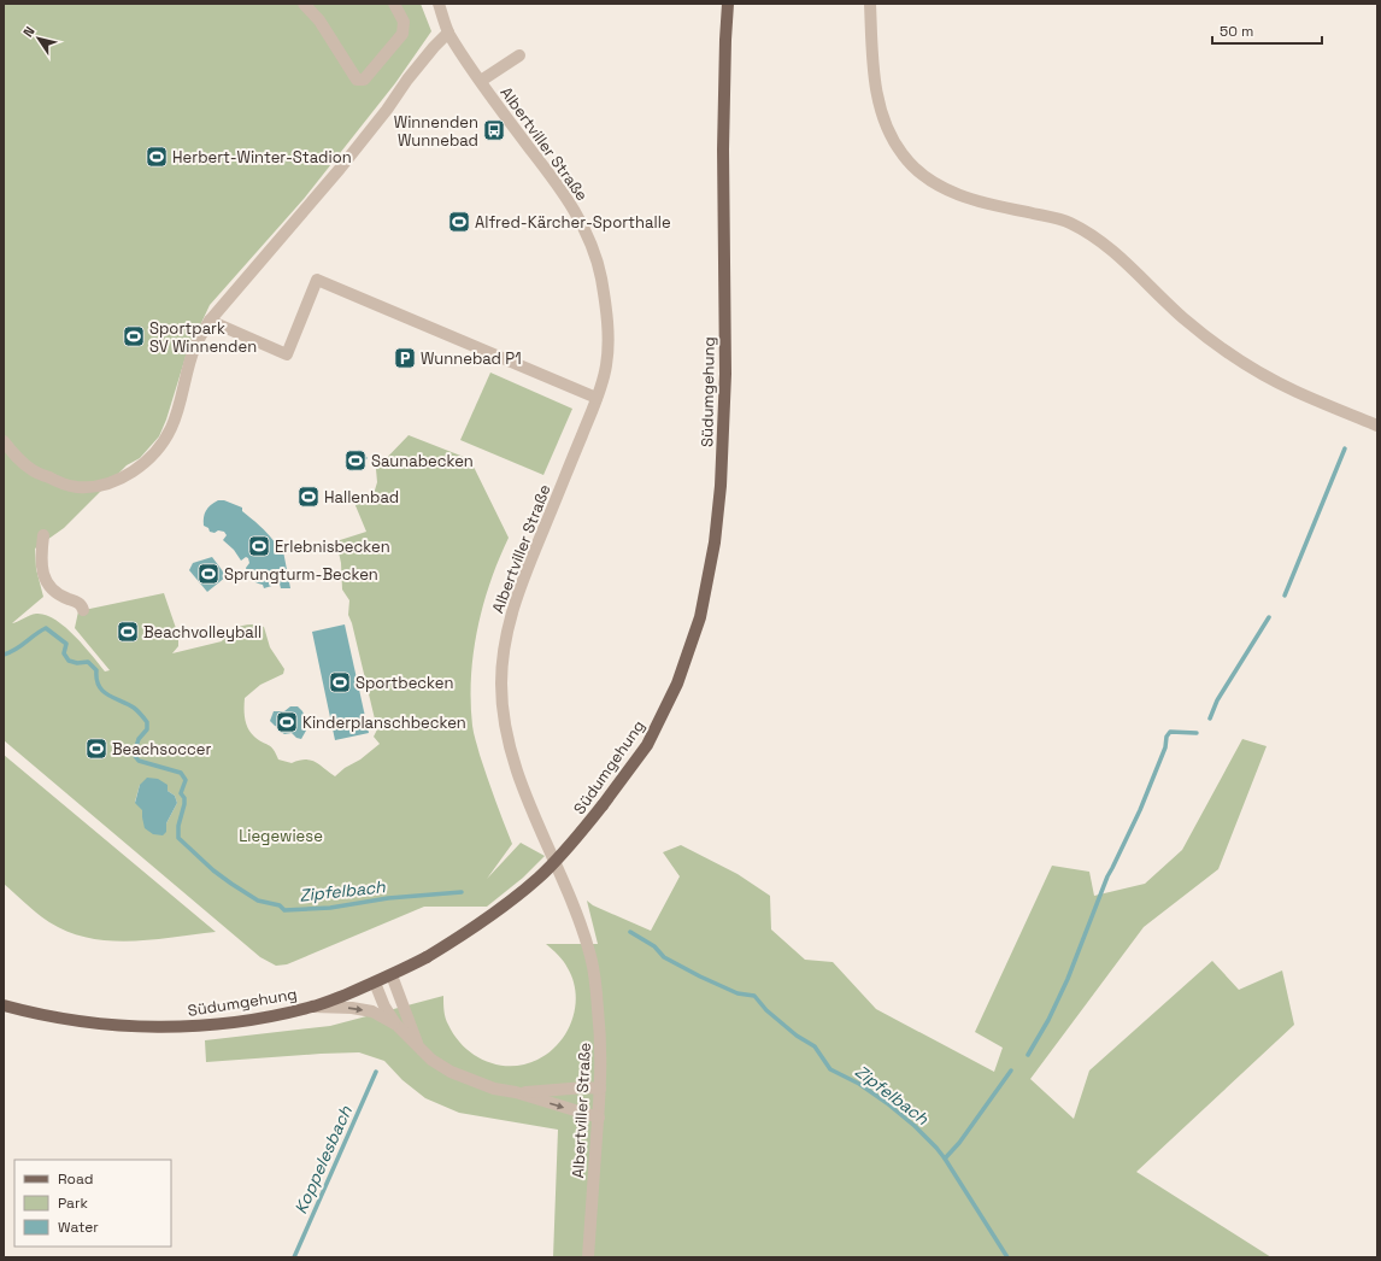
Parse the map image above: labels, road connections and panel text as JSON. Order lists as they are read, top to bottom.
{
  "streets": {
    "main road": ["Südumgehung"],
    "street": ["Albertviller Straße"]
  },
  "water": ["Zipfelbach", "Koppelesbach"],
  "parks": ["Liegewiese"],
  "places": {
    "bus stop": ["Winnenden Wunnebad"],
    "sports": [
      "Herbert-Winter-Stadion",
      "Alfred-Kärcher-Sporthalle",
      "Sportpark SV Winnenden",
      "Saunabecken",
      "Hallenbad",
      "Erlebnisbecken",
      "Sprungturm-Becken",
      "Beachvolleyball",
      "Sportbecken",
      "Kinderplanschbecken",
      "Beachsoccer"
    ],
    "parking": ["Wunnebad P1"]
  },
  "legend": ["Road", "Park", "Water"],
  "scale_bar": "50 m",
  "north": "top left"
}
